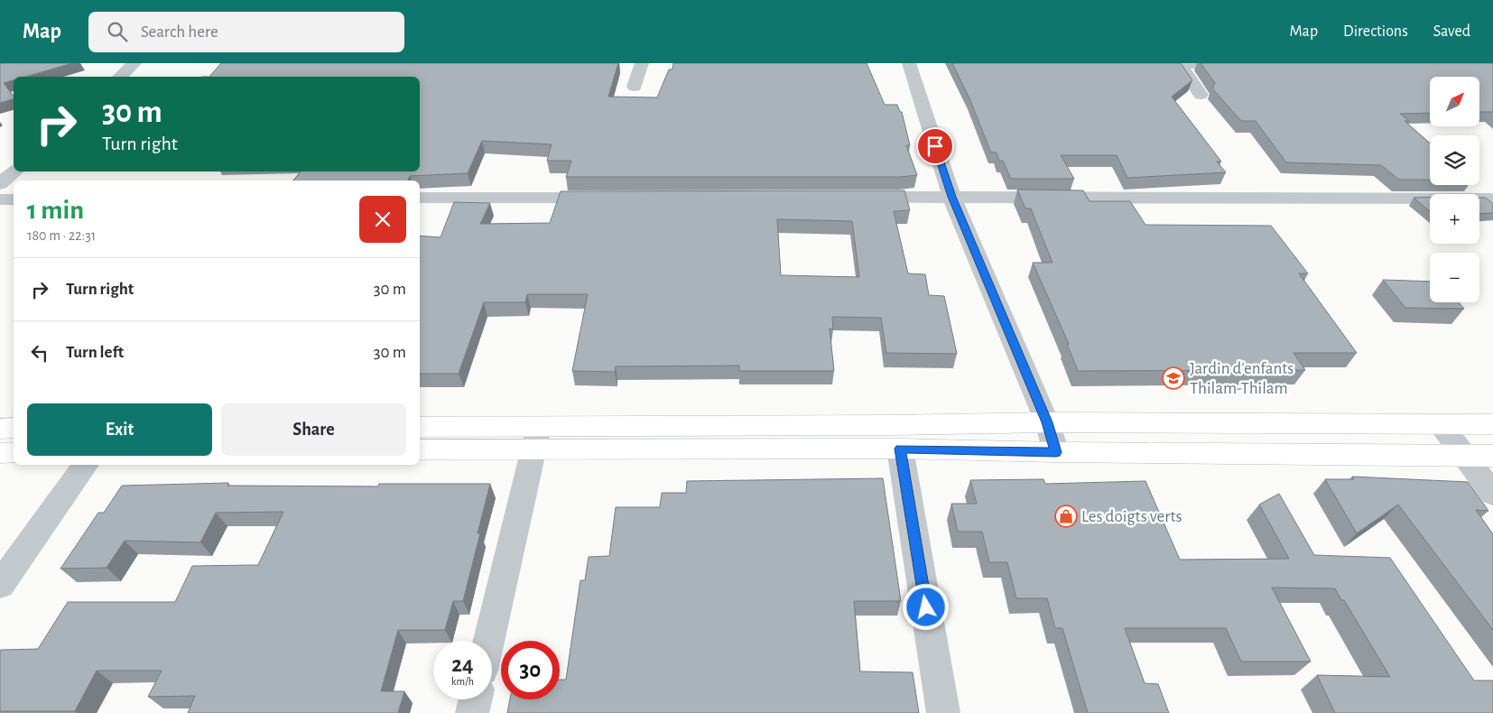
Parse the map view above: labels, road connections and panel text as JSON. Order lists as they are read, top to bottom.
{
  "places": {
    "school or university": ["Jardin d'enfants Thilam-Thilam"],
    "shop": ["Les doigts verts"]
  },
  "north": "top right",
  "page": {
    "header": "Map",
    "search": "Search here",
    "nav": ["Map", "Directions", "Saved"],
    "map_buttons": ["+", "−"],
    "turn": ["30 m", "Turn right"],
    "heading": ["1 min", "180 m · 22:31"],
    "list": [
      {
        "name": "Turn right",
        "value": "30 m"
      },
      {
        "name": "Turn left",
        "value": "30 m"
      }
    ],
    "buttons": ["Exit", "Share"],
    "speed": "24 km/h",
    "limit": "30"
  }
}
